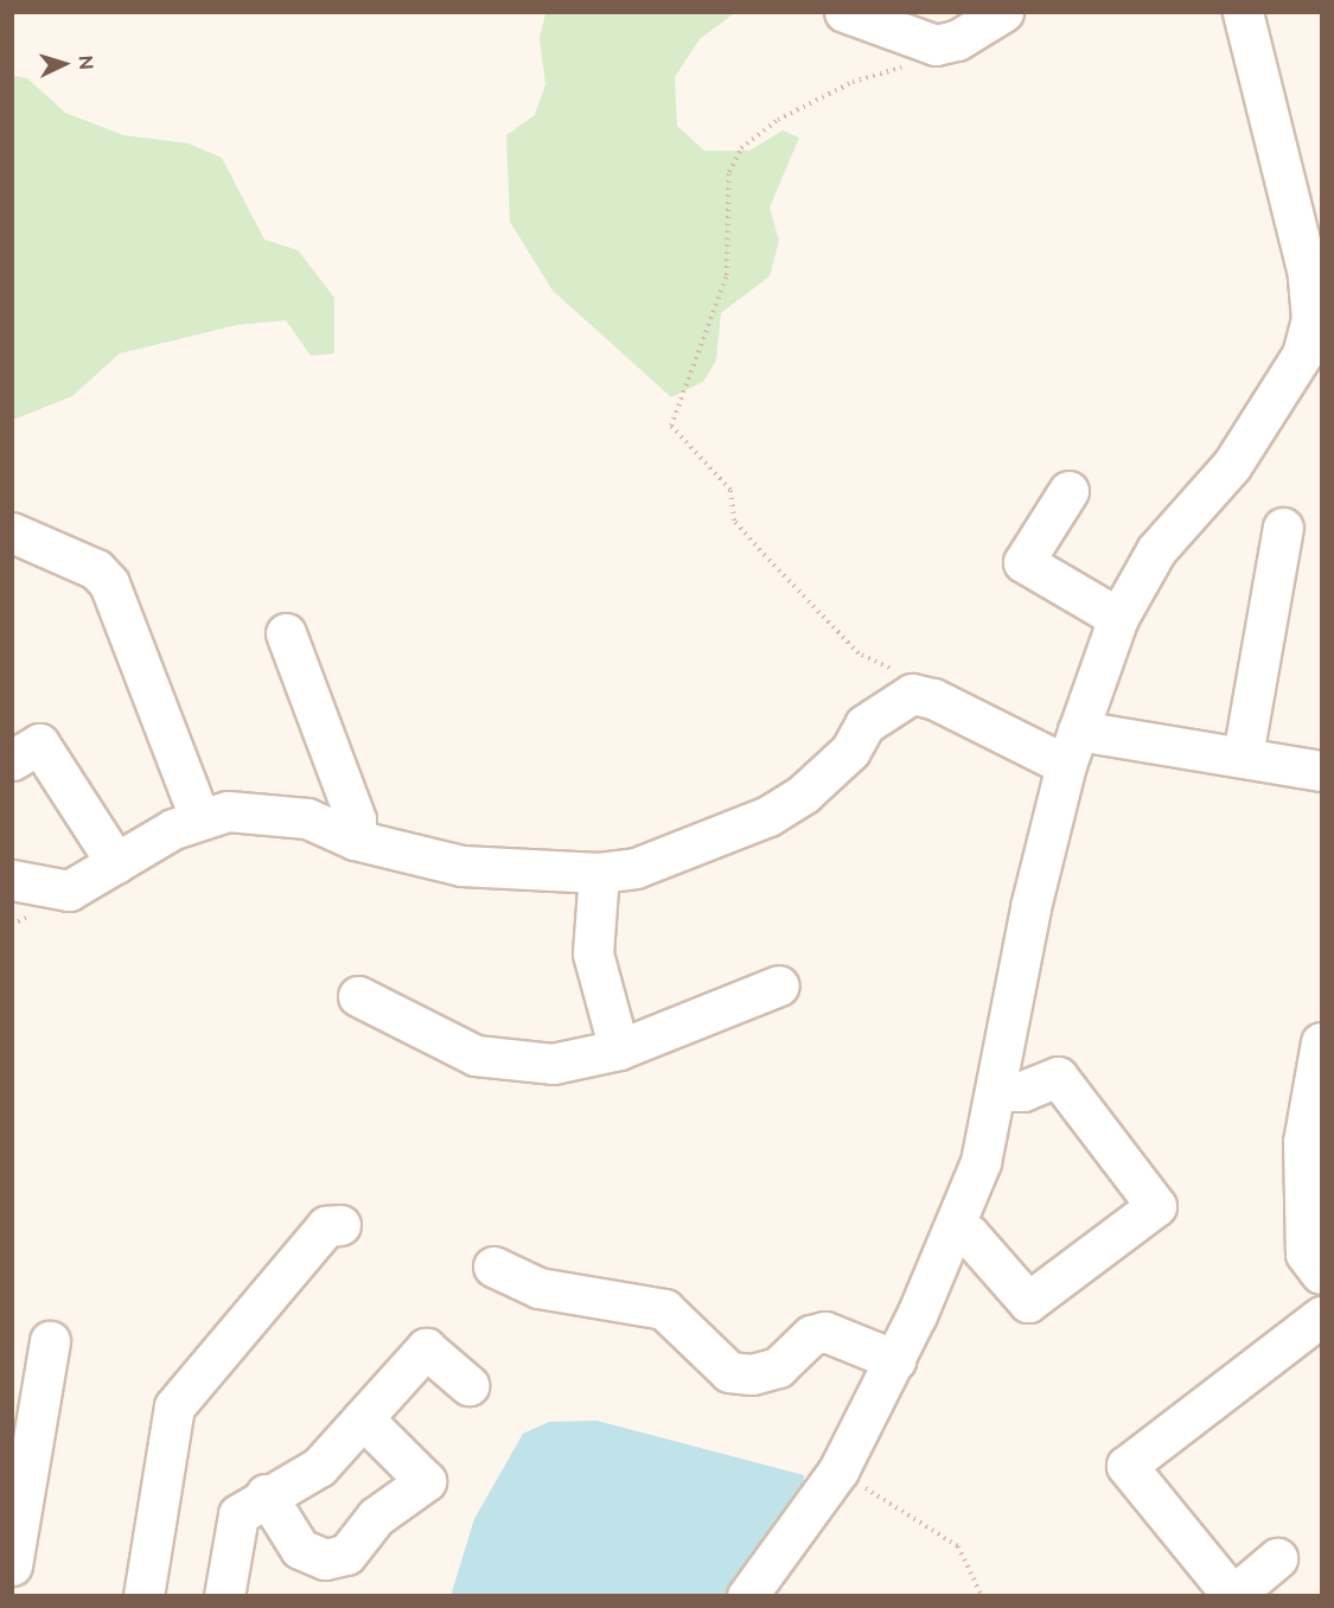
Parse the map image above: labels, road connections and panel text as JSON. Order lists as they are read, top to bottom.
{
  "north": "right"
}
